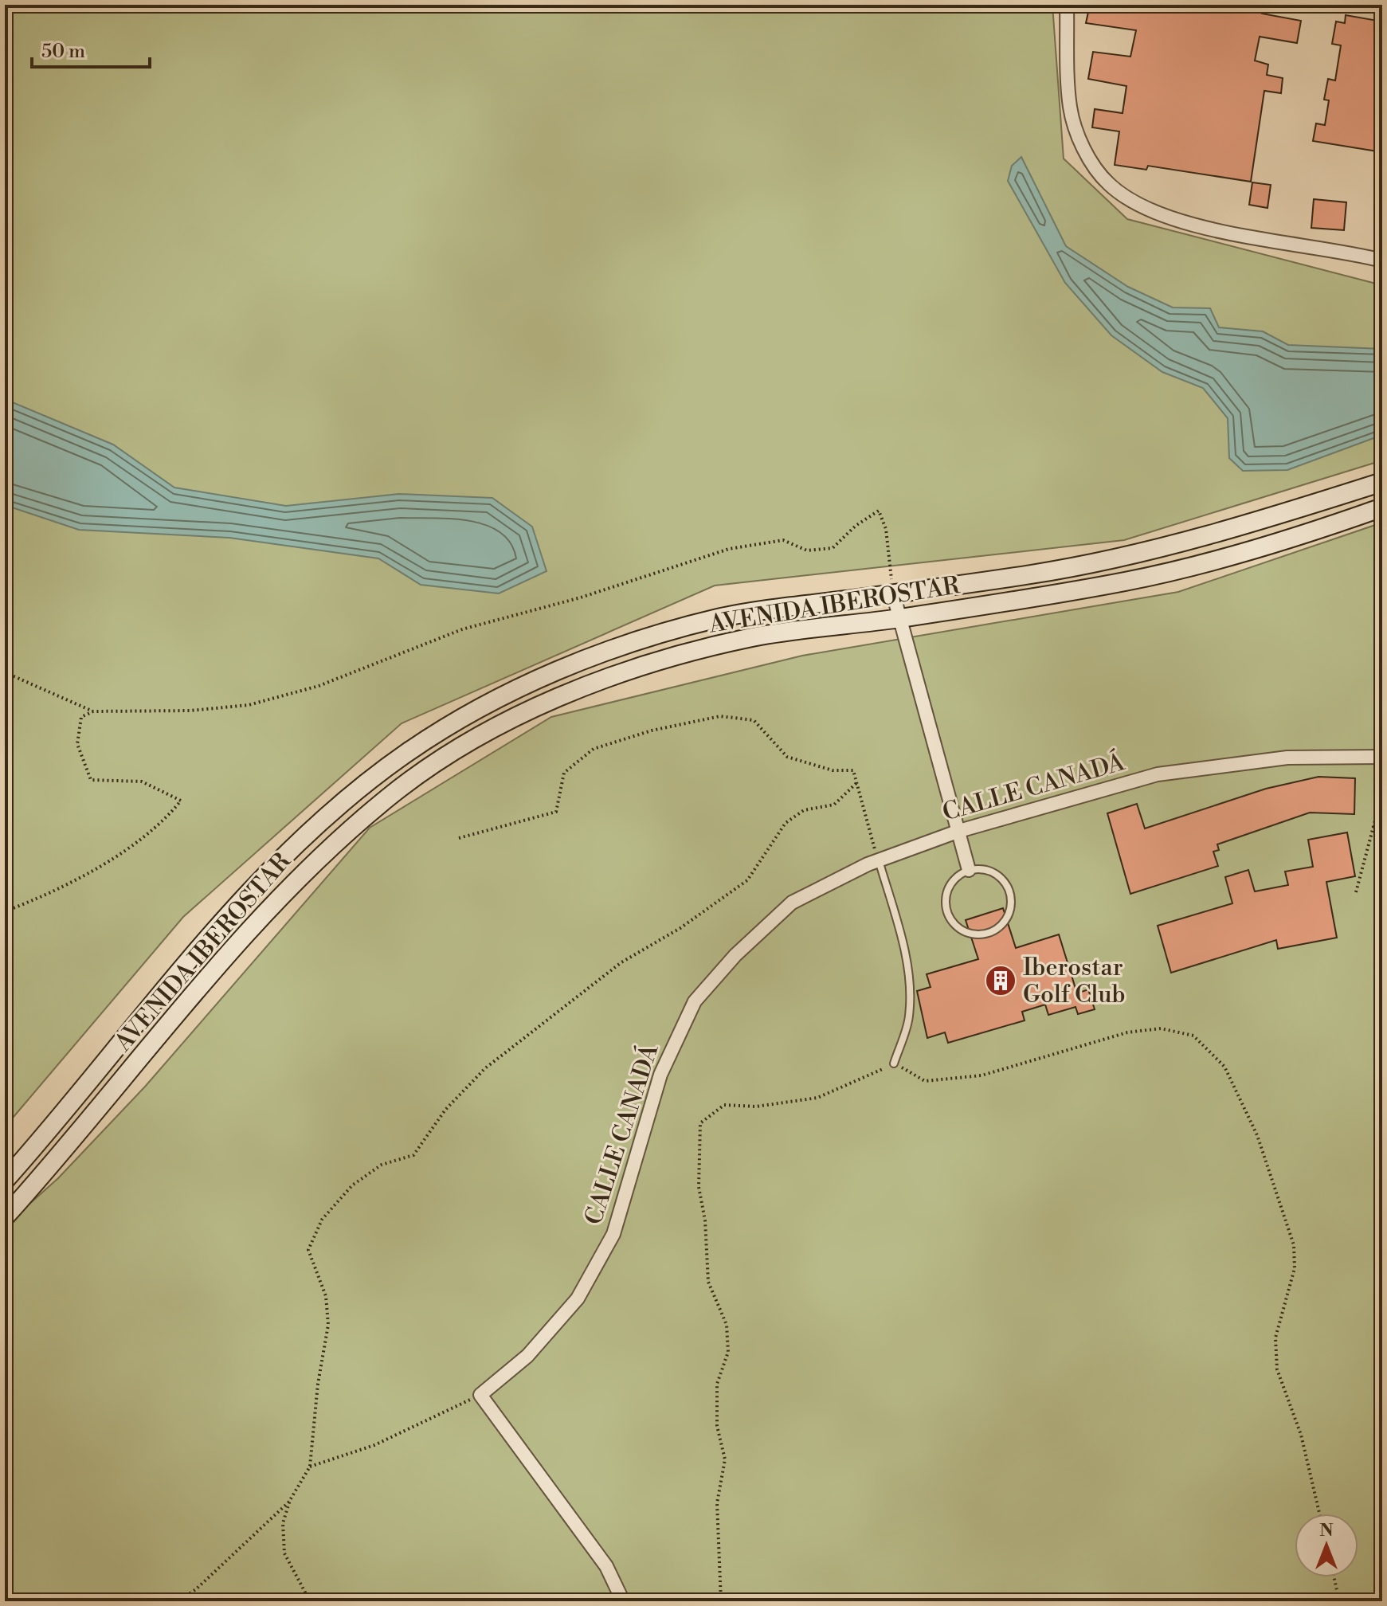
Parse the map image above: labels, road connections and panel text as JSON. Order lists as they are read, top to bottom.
{
  "streets": {
    "street": ["AVENIDA IBEROSTAR", "CALLE CANADÁ"]
  },
  "places": {
    "building": ["Iberostar Golf Club"]
  },
  "scale_bar": "50 m",
  "north": "top"
}
